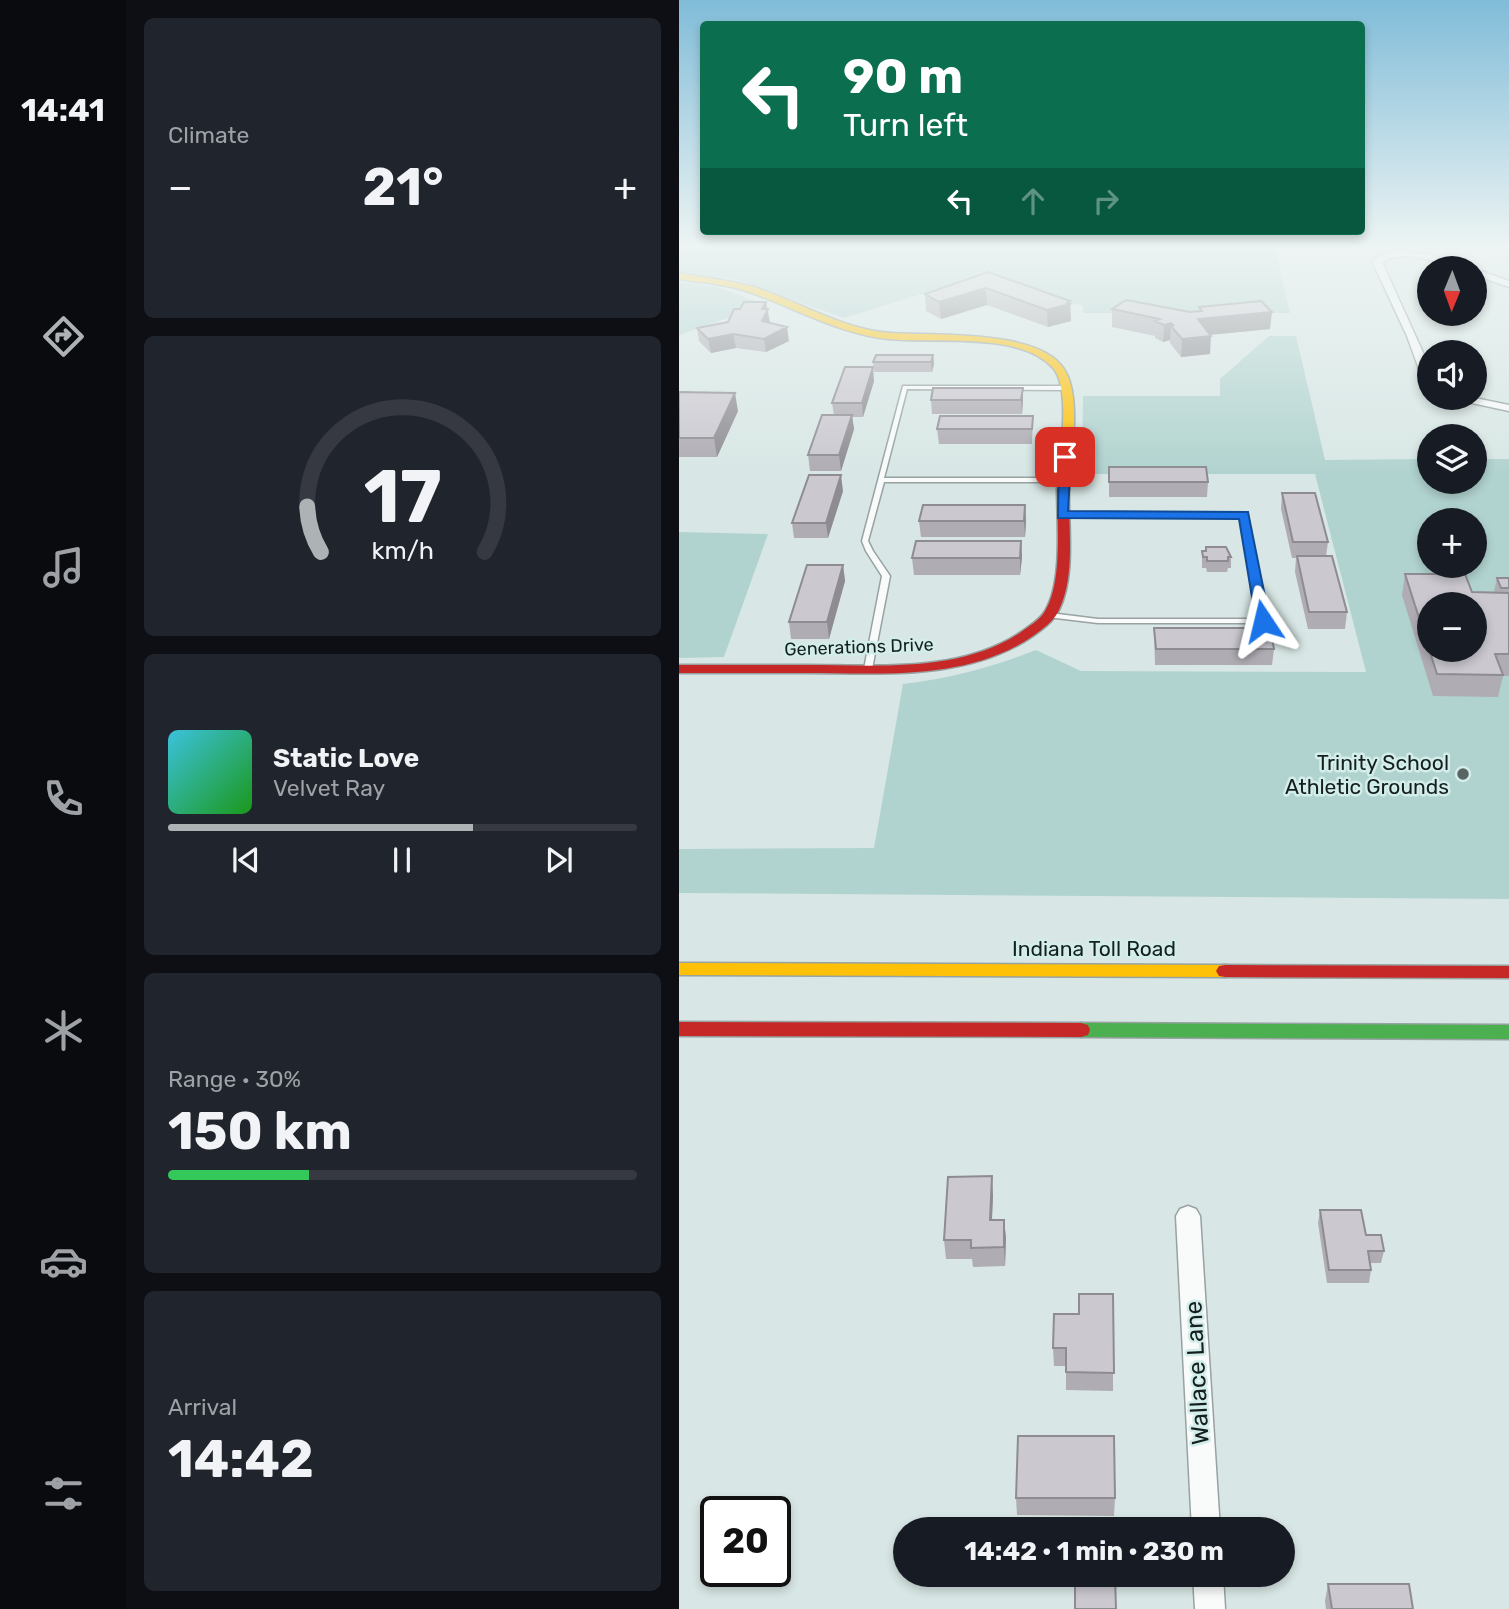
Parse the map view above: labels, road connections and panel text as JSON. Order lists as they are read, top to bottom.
{
  "streets": {
    "main road": ["Generations Drive", "Indiana Toll Road"],
    "street": ["Wallace Lane"]
  },
  "places": ["Trinity School Athletic Grounds"],
  "north": "bottom",
  "page": {
    "tabs": "14:41",
    "tile": [
      "Climate",
      ["Range · 30%", "150 km"],
      ["Arrival", "14:42"]
    ],
    "turn": ["90 m", "Turn left"],
    "heat": ["−", "21°", "+"],
    "map_buttons": ["+", "−"],
    "song": ["Static Love", "Velvet Ray"],
    "limit": "20",
    "trip": "14:42 · 1 min · 230 m",
    "gauge": ["17", "km/h"]
  }
}
